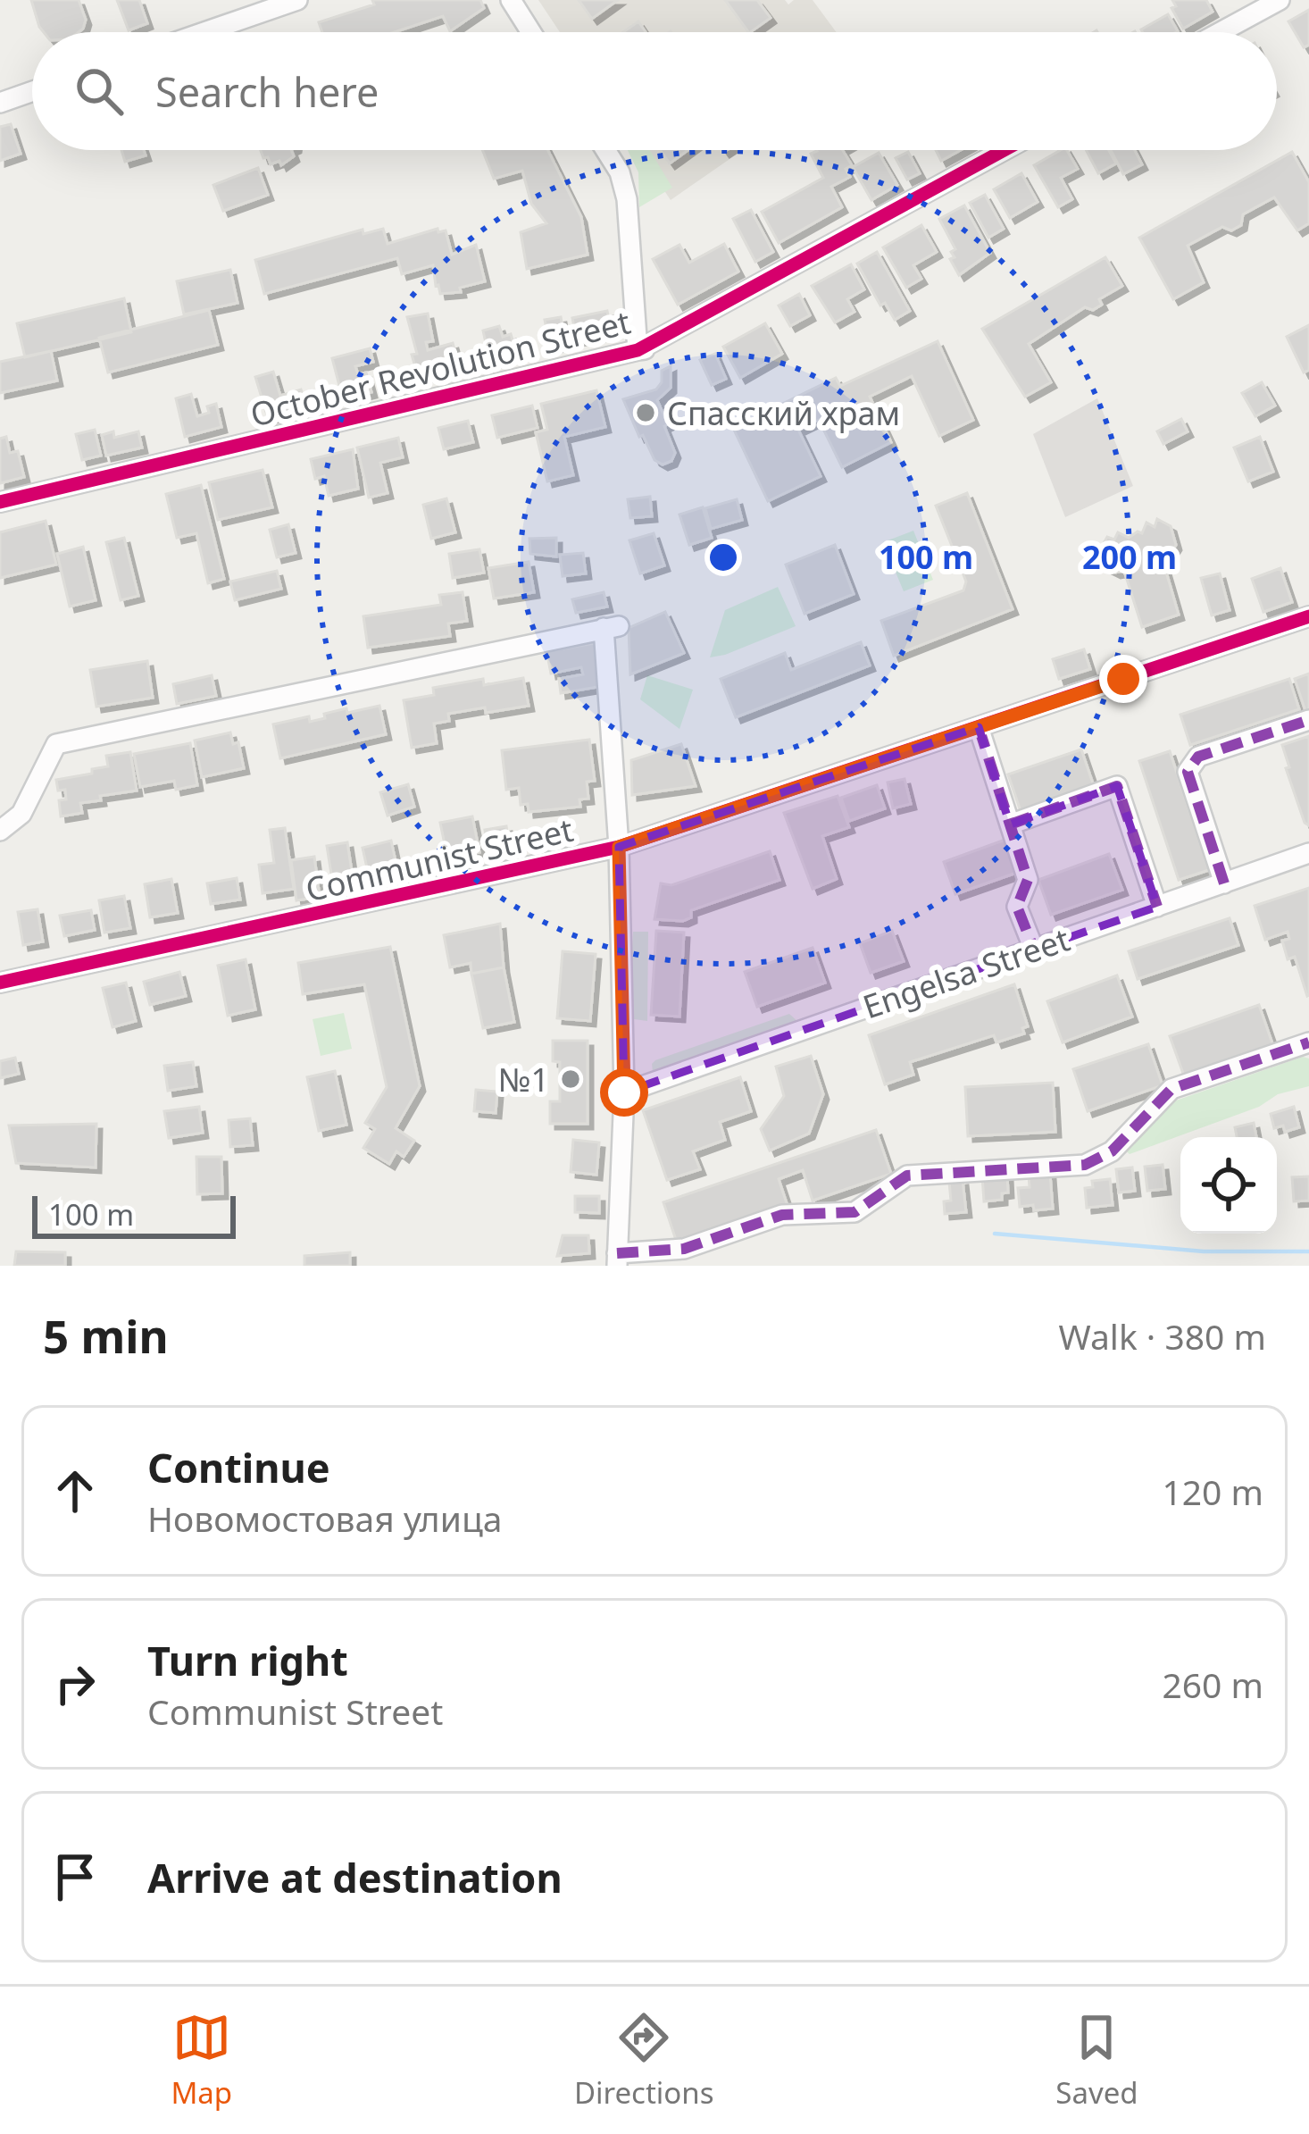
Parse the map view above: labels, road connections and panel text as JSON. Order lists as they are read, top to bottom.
{
  "streets": {
    "street": ["October Revolution Street", "Communist Street", "Engelsa Street"]
  },
  "places": ["Спасский храм", "№1"],
  "scale_bar": "100 m",
  "page": {
    "search": "Search here",
    "scale": "100 m",
    "heading": ["5 min", "Walk · 380 m"],
    "list": [
      ["Continue", "Новомостовая улица", "120 m"],
      ["Turn right", "Communist Street", "260 m"],
      "Arrive at destination"
    ],
    "nav": ["Map", "Directions", "Saved"]
  },
  "rings": ["100 m", "200 m"]
}
